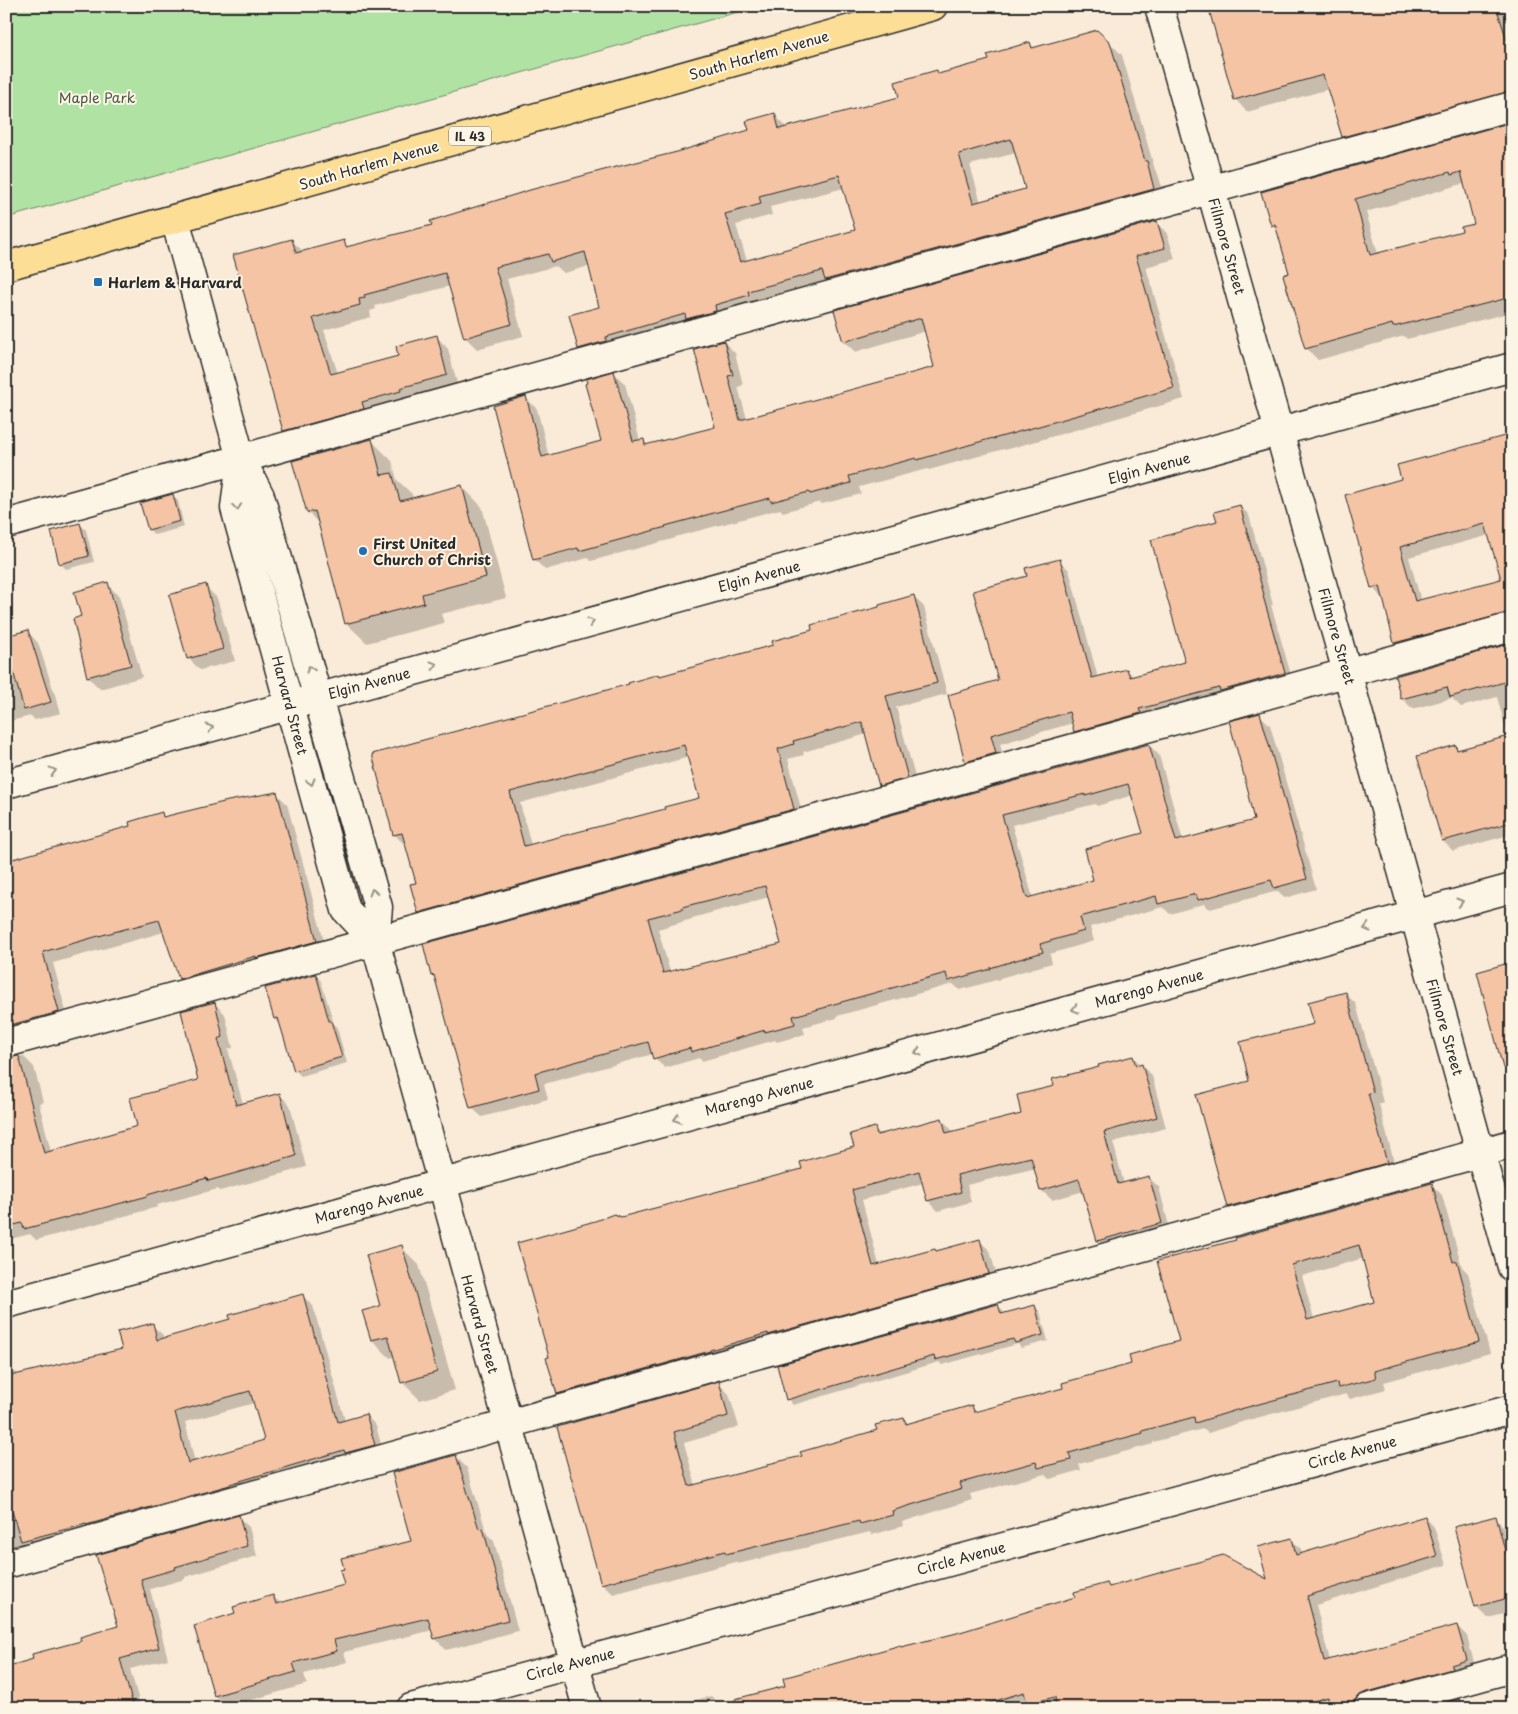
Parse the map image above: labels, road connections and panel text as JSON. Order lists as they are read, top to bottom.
{
  "streets": {
    "main road": ["South Harlem Avenue", "IL 43"],
    "street": [
      "Fillmore Street",
      "Elgin Avenue",
      "Harvard Street",
      "Marengo Avenue",
      "Circle Avenue"
    ]
  },
  "crossings": [
    ["South Harlem Avenue", "Harvard Street"],
    ["Fillmore Street", "Elgin Avenue"],
    ["Fillmore Street", "Marengo Avenue"],
    ["Elgin Avenue", "Harvard Street"],
    ["Harvard Street", "Marengo Avenue"],
    ["Harvard Street", "Circle Avenue"]
  ],
  "one_way": ["Elgin Avenue", "Marengo Avenue"],
  "parks": ["Maple Park"],
  "places": {
    "transit": ["Harlem & Harvard"],
    "other": ["First United Church of Christ"]
  }
}
